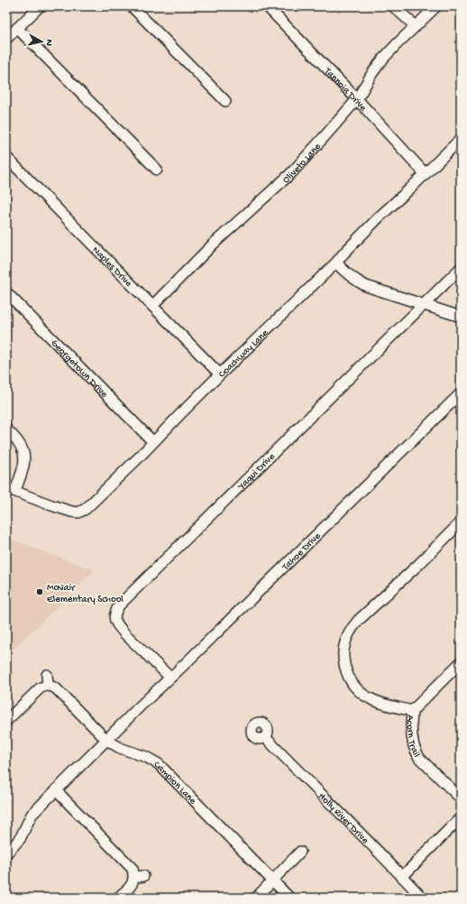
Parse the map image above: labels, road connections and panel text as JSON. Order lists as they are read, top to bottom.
{
  "streets": {
    "street": [
      "Tannoia Drive",
      "Oliveto Lane",
      "Naples Drive",
      "Coachway Lane",
      "Georgetown Drive",
      "Yaqui Drive",
      "Tahoe Drive",
      "Acorn Trail",
      "Campion Lane",
      "Holly River Drive"
    ]
  },
  "crossings": [
    ["Tannoia Drive", "Oliveto Lane"],
    ["Tannoia Drive", "Coachway Lane"],
    ["Oliveto Lane", "Naples Drive"],
    ["Naples Drive", "Coachway Lane"],
    ["Coachway Lane", "Georgetown Drive"],
    ["Yaqui Drive", "Tahoe Drive"],
    ["Tahoe Drive", "Campion Lane"]
  ],
  "places": ["McNair Elementary School"],
  "north": "right"
}
